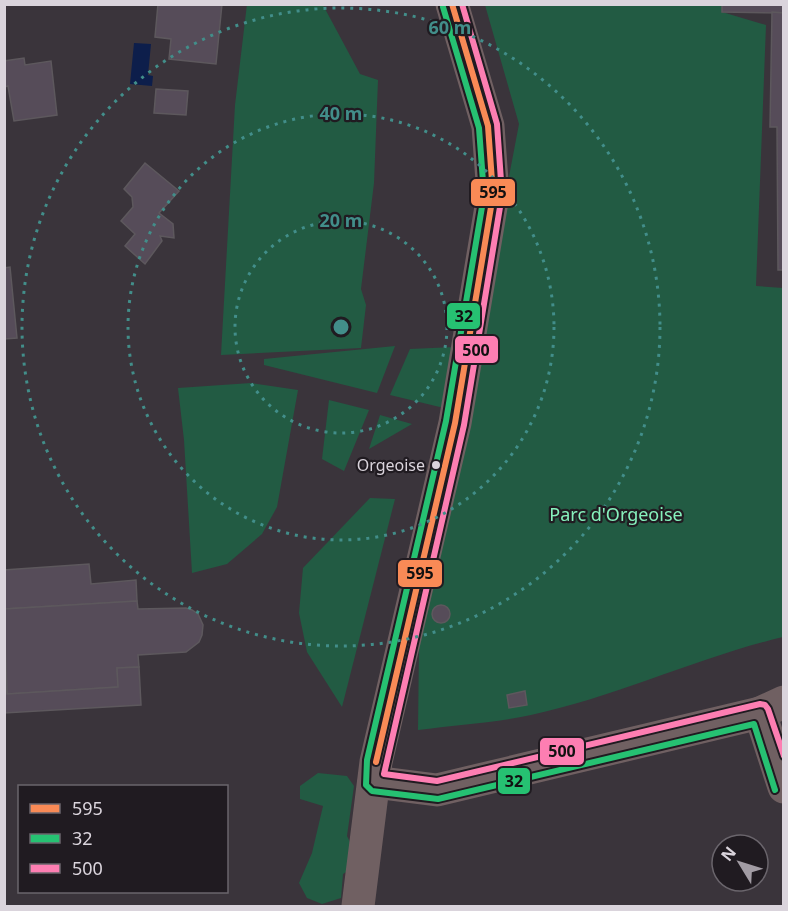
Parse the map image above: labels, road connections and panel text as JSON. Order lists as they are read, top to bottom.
{
  "parks": ["Parc d'Orgeoise"],
  "places": ["Orgeoise"],
  "lines": ["transit line 595", "transit line 500", "transit line 32"],
  "legend": ["595", "32", "500"],
  "north": "top left",
  "rings": ["60 m", "40 m", "20 m"]
}
